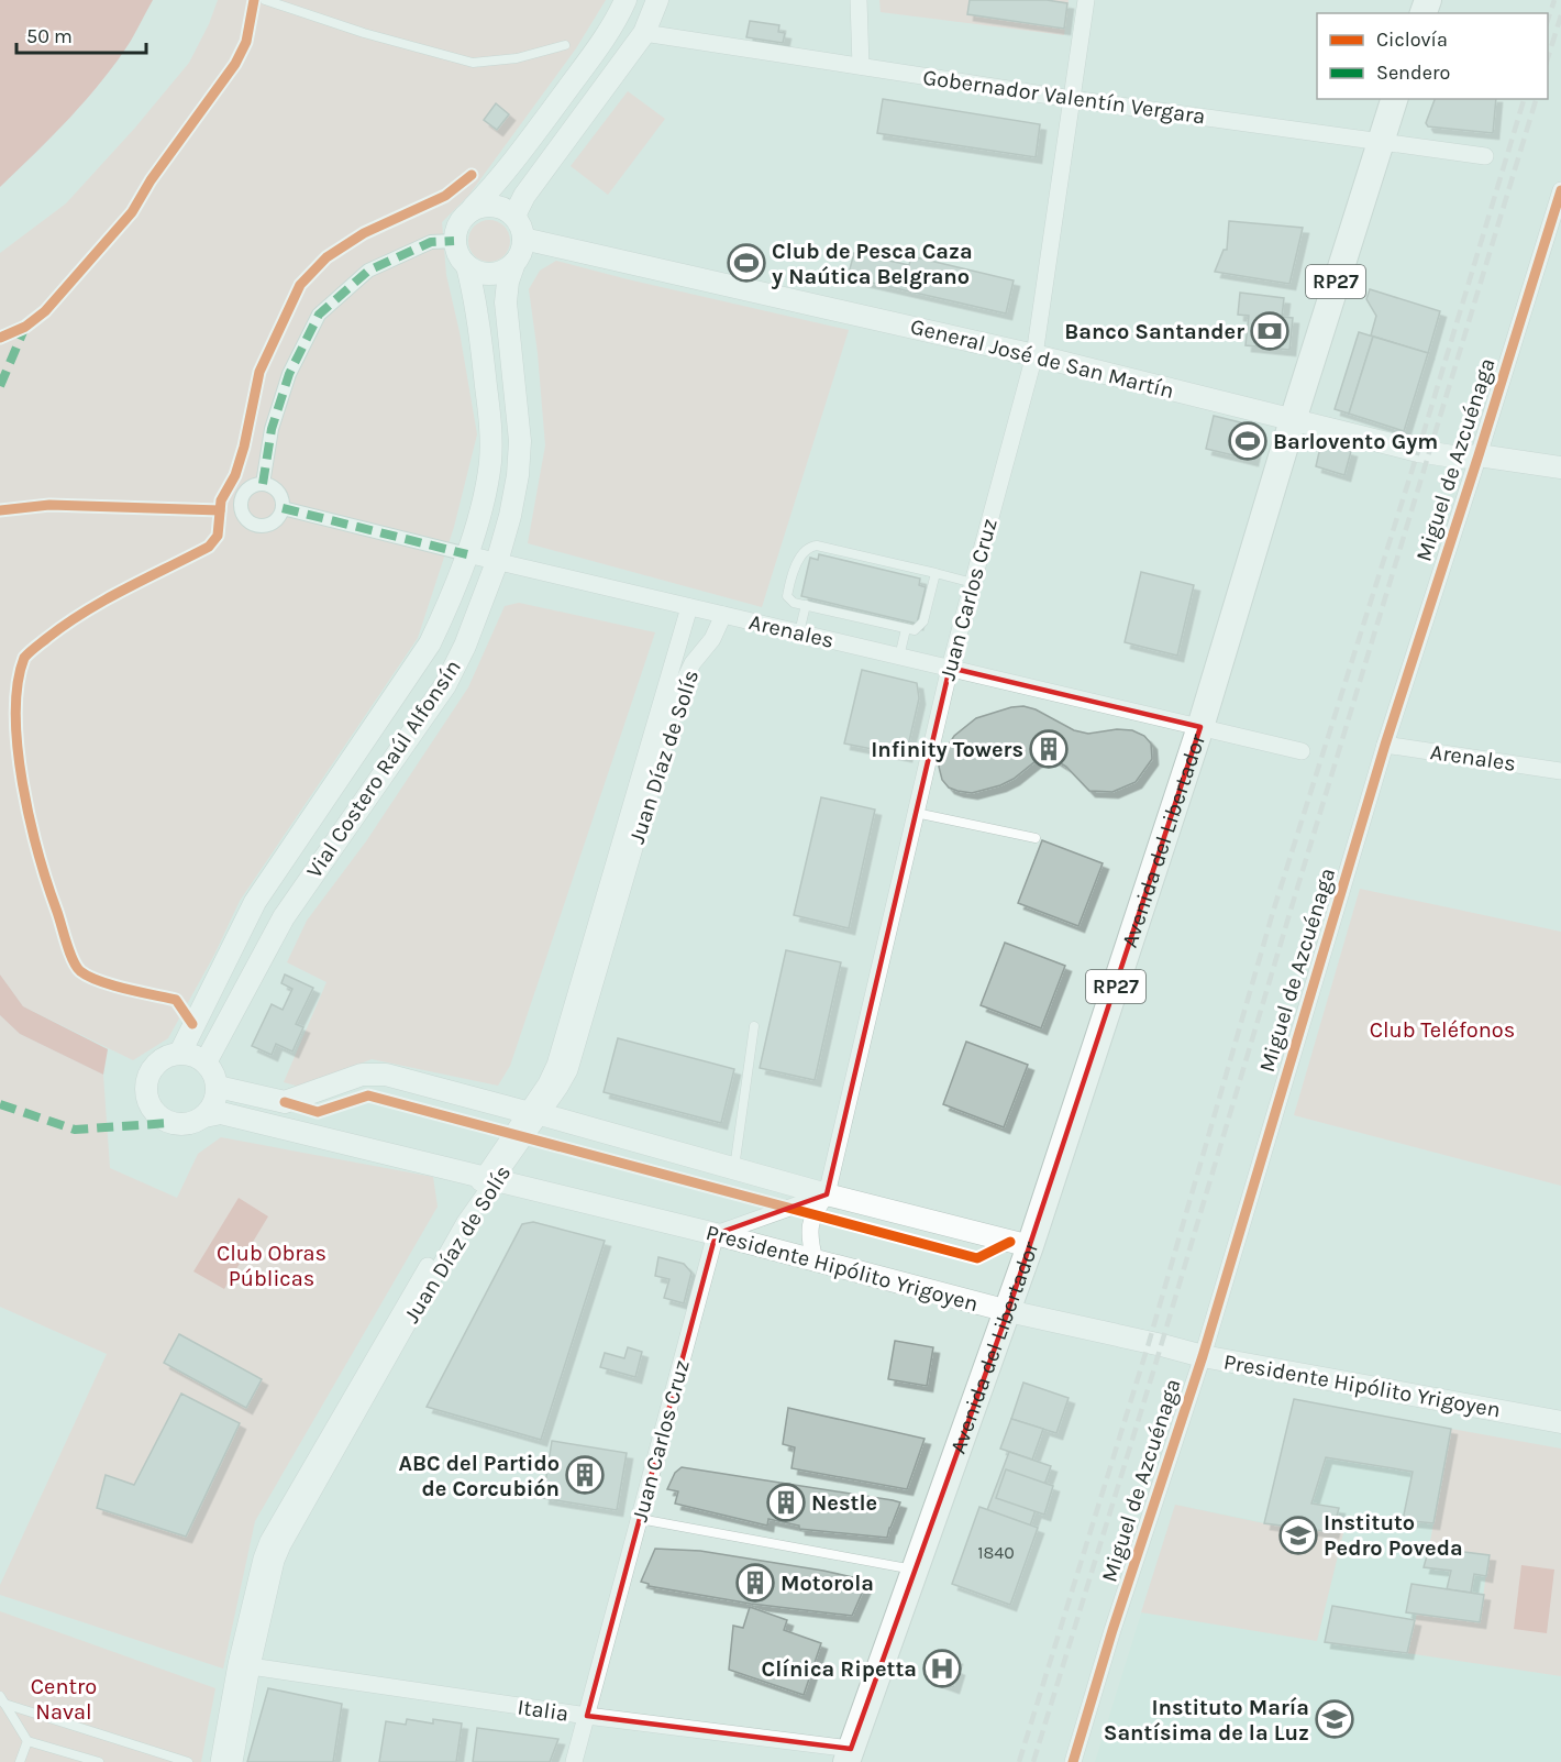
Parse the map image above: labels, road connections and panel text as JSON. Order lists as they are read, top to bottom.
{
  "streets": {
    "main road": ["RP27", "Avenida del Libertador"],
    "street": [
      "Gobernador Valentín Vergara",
      "General José de San Martín",
      "Miguel de Azcuénaga",
      "Juan Carlos Cruz",
      "Arenales",
      "Juan Díaz de Solís",
      "Vial Costero Raúl Alfonsín",
      "Presidente Hipólito Yrigoyen",
      "Italia"
    ]
  },
  "crossings": [
    ["Gobernador Valentín Vergara", "Juan Carlos Cruz"],
    ["Gobernador Valentín Vergara", "Avenida del Libertador"],
    ["General José de San Martín", "Miguel de Azcuénaga"],
    ["General José de San Martín", "Juan Carlos Cruz"],
    ["General José de San Martín", "Vial Costero Raúl Alfonsín"],
    ["General José de San Martín", "Avenida del Libertador"],
    ["Miguel de Azcuénaga", "Arenales"],
    ["Miguel de Azcuénaga", "Presidente Hipólito Yrigoyen"],
    ["Juan Carlos Cruz", "Arenales"],
    ["Juan Carlos Cruz", "Presidente Hipólito Yrigoyen"],
    ["Juan Carlos Cruz", "Italia"],
    ["Arenales", "Juan Díaz de Solís"],
    ["Arenales", "Vial Costero Raúl Alfonsín"],
    ["Arenales", "Avenida del Libertador"],
    ["Juan Díaz de Solís", "Presidente Hipólito Yrigoyen"],
    ["Juan Díaz de Solís", "Italia"],
    ["Vial Costero Raúl Alfonsín", "Presidente Hipólito Yrigoyen"],
    ["Avenida del Libertador", "Presidente Hipólito Yrigoyen"],
    ["Avenida del Libertador", "Italia"]
  ],
  "parks": ["Club Teléfonos", "Club Obras Públicas", "Centro Naval"],
  "places": {
    "sports": ["Club de Pesca Caza y Naútica Belgrano", "Barlovento Gym"],
    "bank": ["Banco Santander"],
    "building": [
      "Infinity Towers",
      "ABC del Partido de Corcubión",
      "Nestle",
      "Motorola"
    ],
    "school or university": ["Instituto Pedro Poveda", "Instituto María Santísima de la Luz"],
    "hospital": ["Clínica Ripetta"]
  },
  "house_numbers": ["1840"],
  "legend": ["Ciclovía", "Sendero"],
  "scale_bar": "50 m"
}
